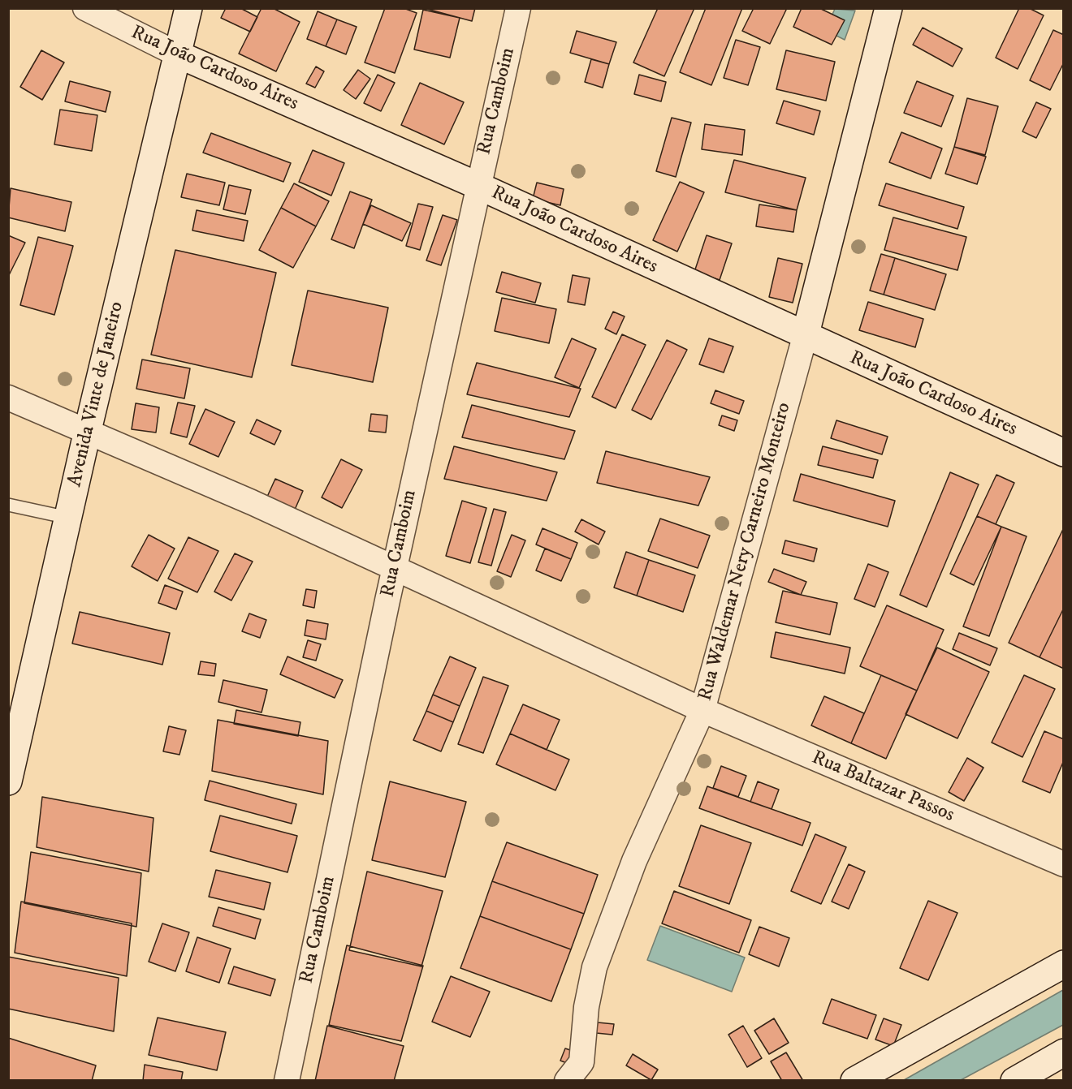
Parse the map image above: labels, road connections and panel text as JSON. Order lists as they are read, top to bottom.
{
  "streets": {
    "street": [
      "Rua João Cardoso Aires",
      "Rua Camboim",
      "Avenida Vinte de Janeiro",
      "Rua Waldemar Nery Carneiro Monteiro",
      "Rua Baltazar Passos"
    ]
  },
  "crossings": [
    ["Rua João Cardoso Aires", "Rua Camboim"],
    ["Rua João Cardoso Aires", "Avenida Vinte de Janeiro"],
    ["Rua João Cardoso Aires", "Rua Waldemar Nery Carneiro Monteiro"],
    ["Rua Camboim", "Rua Baltazar Passos"],
    ["Avenida Vinte de Janeiro", "Rua Baltazar Passos"],
    ["Rua Waldemar Nery Carneiro Monteiro", "Rua Baltazar Passos"]
  ]
}
